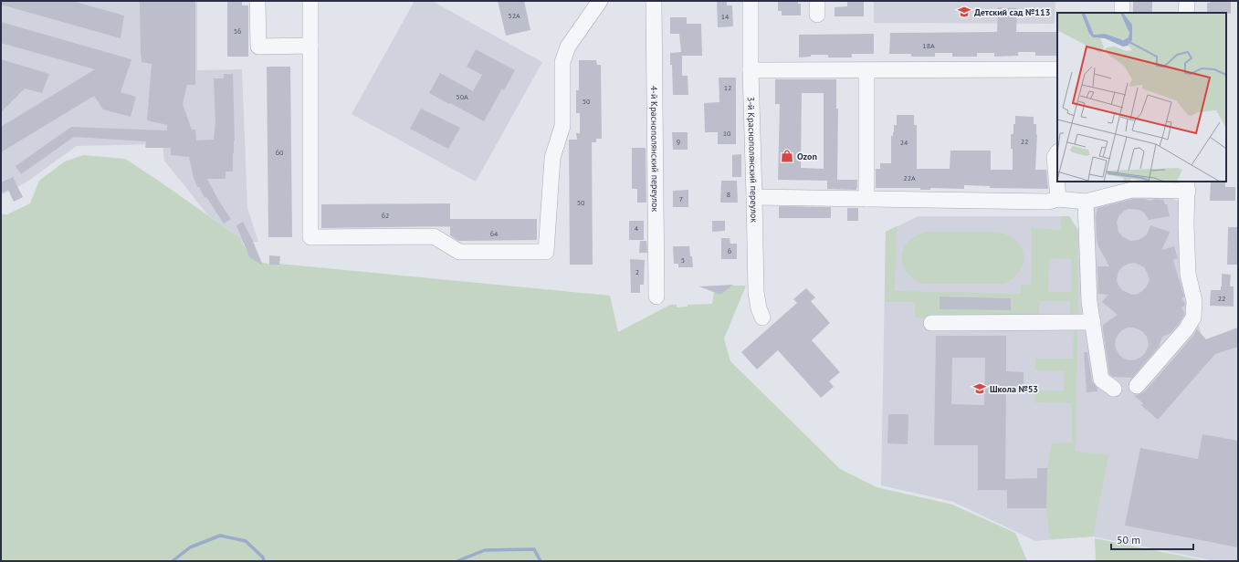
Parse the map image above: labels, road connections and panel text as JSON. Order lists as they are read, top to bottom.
{
  "streets": {
    "street": ["4-й Краснополянский переулок", "3-й Краснополянский переулок"]
  },
  "places": {
    "school or university": ["Детский сад №113", "Школа №53"],
    "shop": ["Ozon"]
  },
  "house_numbers": [
    "52А",
    "14",
    "56",
    "18А",
    "12",
    "50А",
    "50",
    "10",
    "9",
    "22",
    "24",
    "60",
    "22А",
    "8",
    "7",
    "50",
    "62",
    "4",
    "64",
    "6",
    "5",
    "2",
    "22"
  ],
  "scale_bar": "50 m"
}
